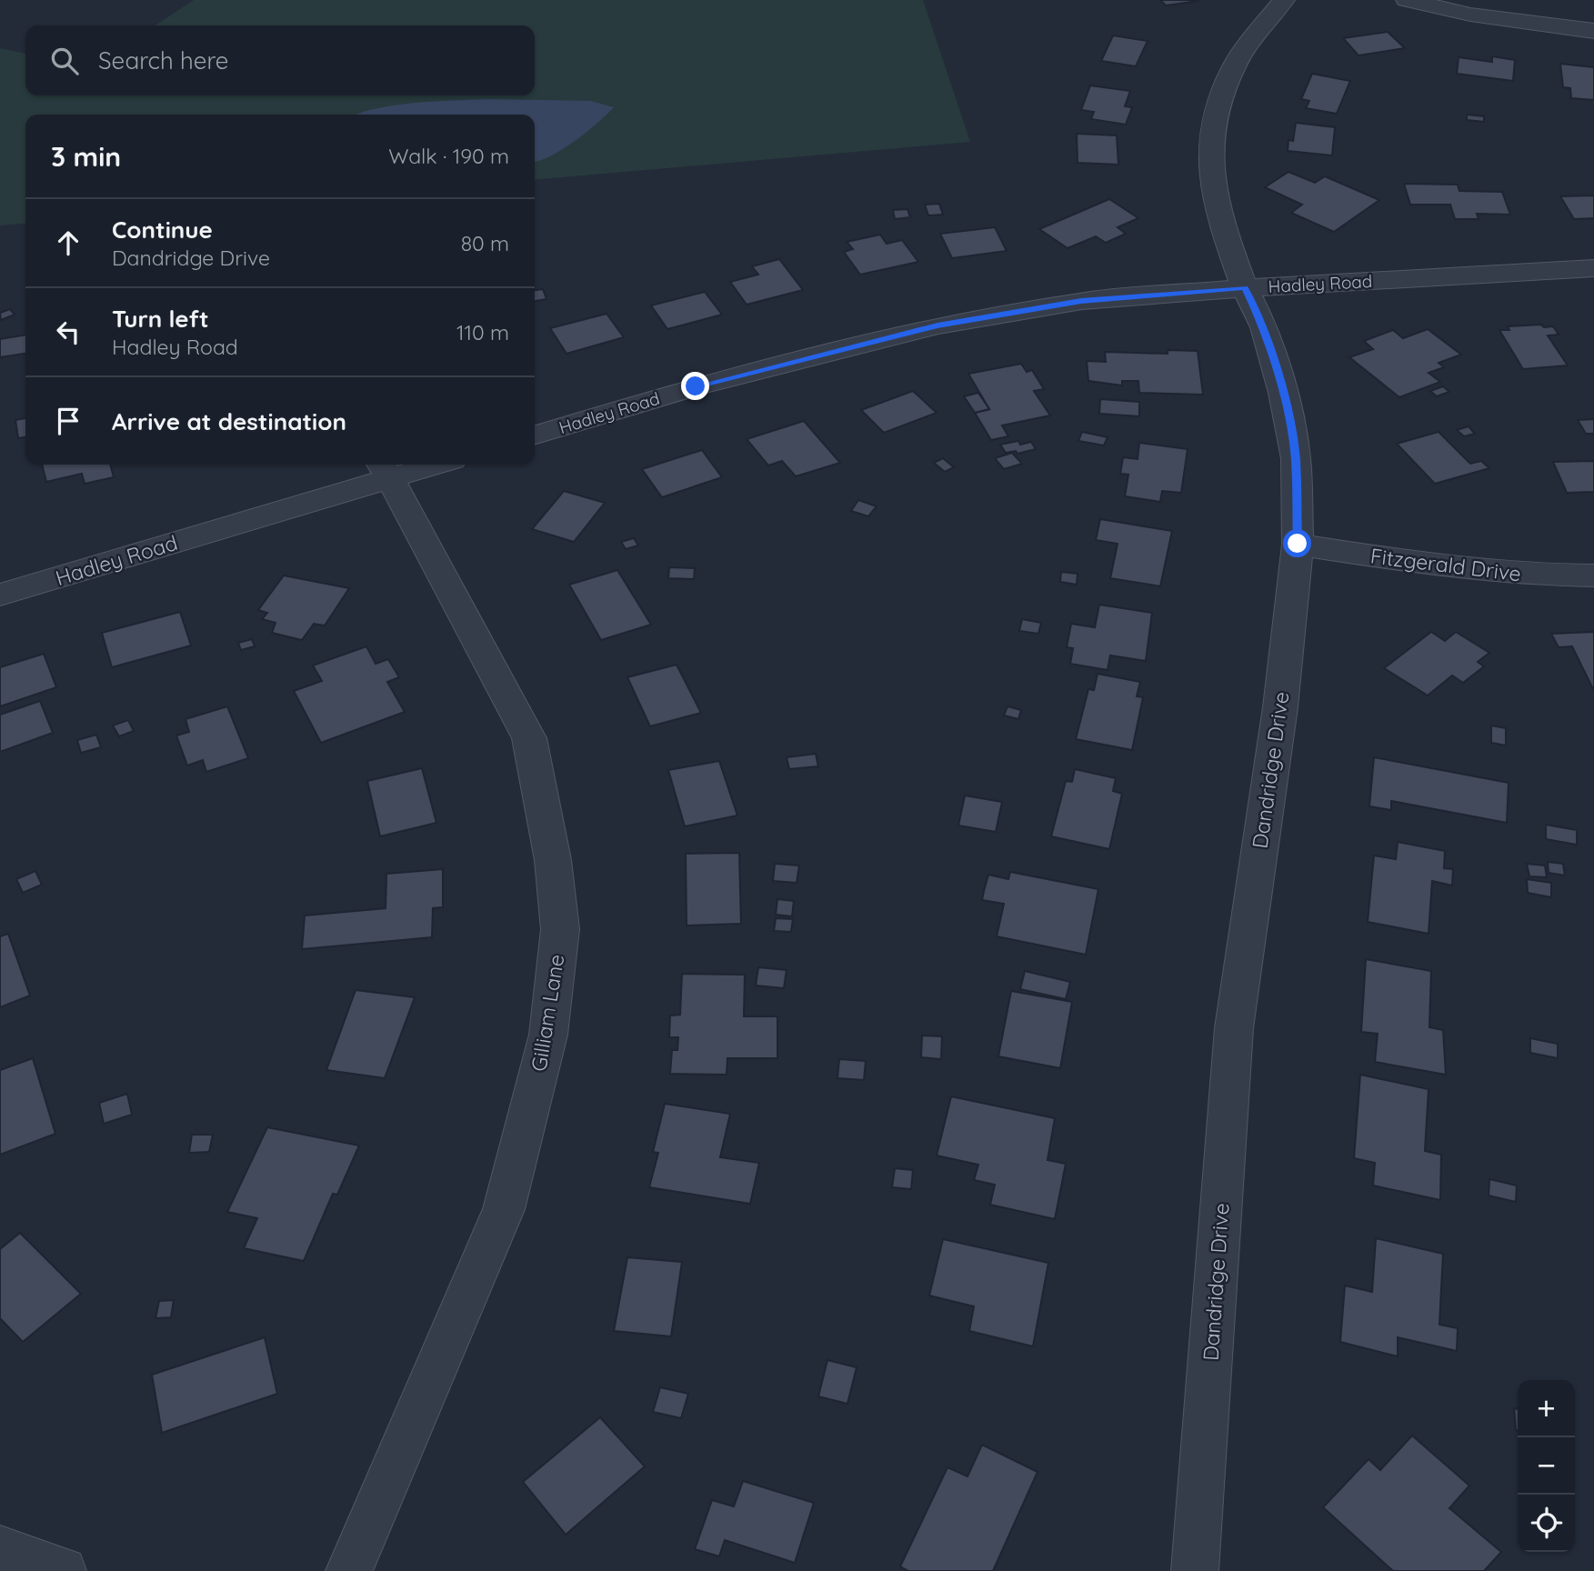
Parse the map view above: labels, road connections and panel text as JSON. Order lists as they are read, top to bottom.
{
  "streets": {
    "street": [
      "Hadley Road",
      "Fitzgerald Drive",
      "Dandridge Drive",
      "Gilliam Lane"
    ]
  },
  "crossings": [
    ["Hadley Road", "Dandridge Drive"],
    ["Hadley Road", "Gilliam Lane"],
    ["Fitzgerald Drive", "Dandridge Drive"]
  ],
  "page": {
    "search": "Search here",
    "heading": ["3 min", "Walk · 190 m"],
    "list": [
      ["Continue", "Dandridge Drive", "80 m"],
      ["Turn left", "Hadley Road", "110 m"],
      "Arrive at destination"
    ],
    "map_buttons": ["+", "−"]
  }
}
